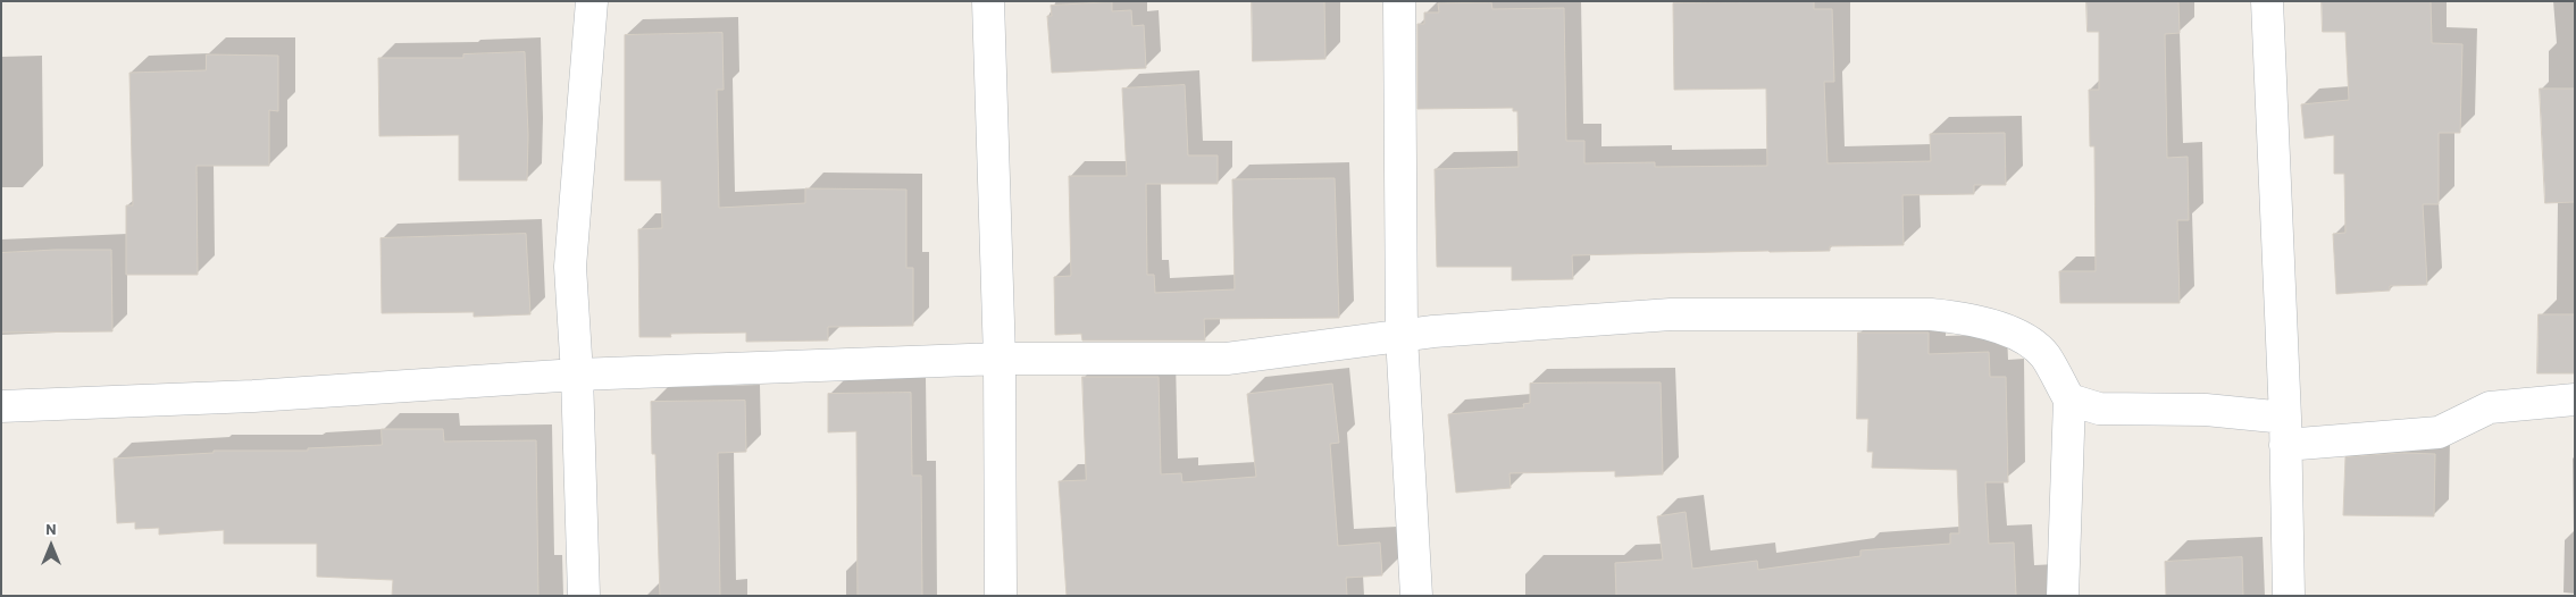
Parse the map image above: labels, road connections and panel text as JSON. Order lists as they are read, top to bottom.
{
  "north": "top"
}
